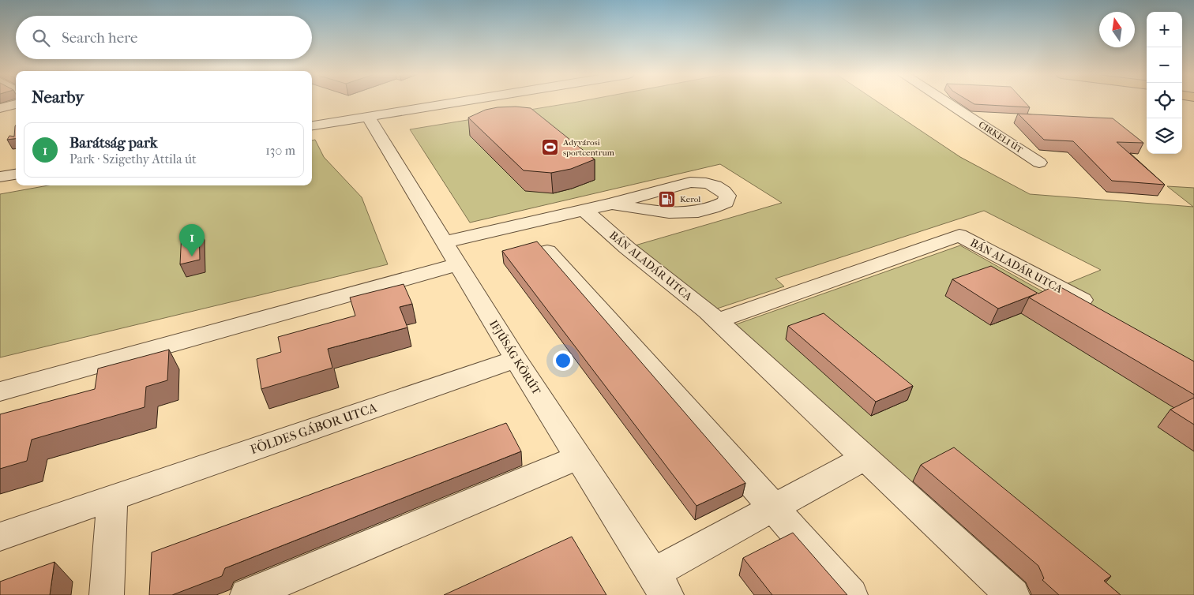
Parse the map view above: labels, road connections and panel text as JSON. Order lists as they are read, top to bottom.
{
  "streets": {
    "street": [
      "CIRKELI ÚT",
      "BÁN ALADÁR UTCA",
      "IFJÚSÁG KÖRÚT",
      "FÖLDES GÁBOR UTCA"
    ]
  },
  "crossings": [
    ["IFJÚSÁG KÖRÚT", "FÖLDES GÁBOR UTCA"]
  ],
  "places": {
    "sports": ["Adyvárosi sportcentrum"],
    "fuel station": ["Kerol"]
  },
  "north": "top",
  "page": {
    "map_buttons": ["+", "−"],
    "search": "Search here",
    "heading": "Nearby",
    "list": [
      {
        "mark": "1",
        "name": "Barátság park",
        "note": "Park · Szigethy Attila út",
        "value": "130 m"
      }
    ],
    "pins": "1"
  }
}
